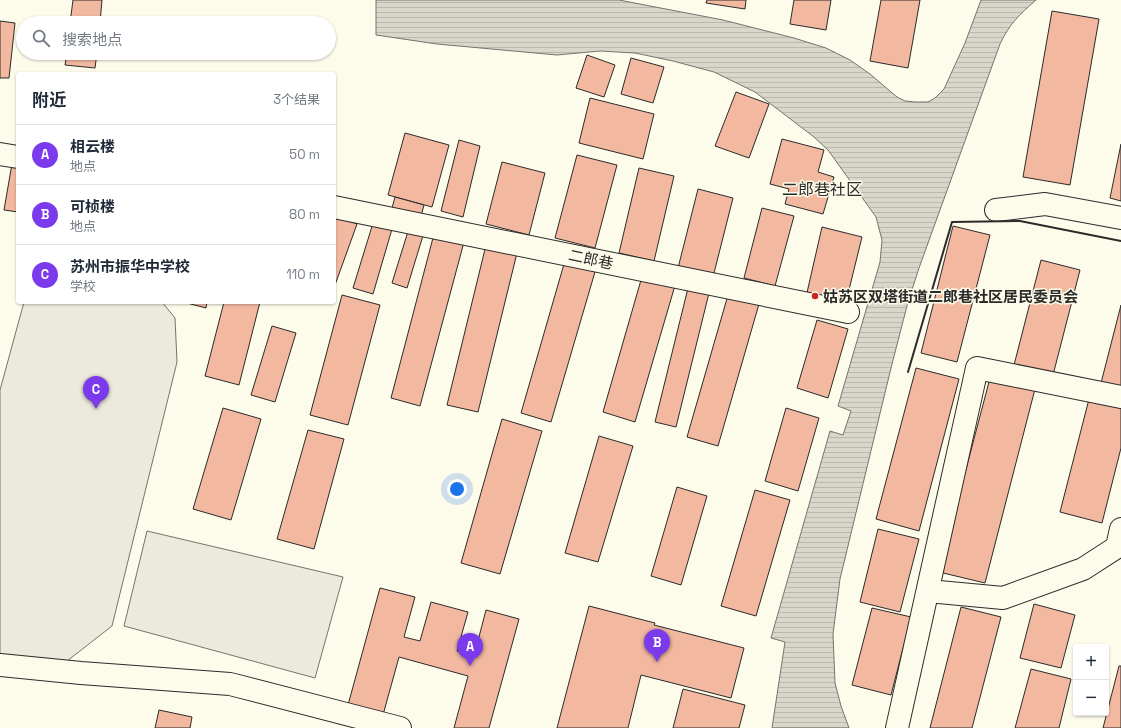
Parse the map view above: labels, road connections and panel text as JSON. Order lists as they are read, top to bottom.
{
  "streets": {
    "lane": ["二郎巷"]
  },
  "districts": ["二郎巷社区"],
  "places": ["姑苏区双塔街道二郎巷社区居民委员会"],
  "page": {
    "search": "搜索地点",
    "heading": ["附近", "3个结果"],
    "list": [
      {
        "mark": "A",
        "name": "相云楼",
        "note": "地点",
        "value": "50 m"
      },
      {
        "mark": "B",
        "name": "可桢楼",
        "note": "地点",
        "value": "80 m"
      },
      {
        "mark": "C",
        "name": "苏州市振华中学校",
        "note": "学校",
        "value": "110 m"
      }
    ],
    "pins": ["C", "B", "A"],
    "map_buttons": ["+", "−"]
  }
}
